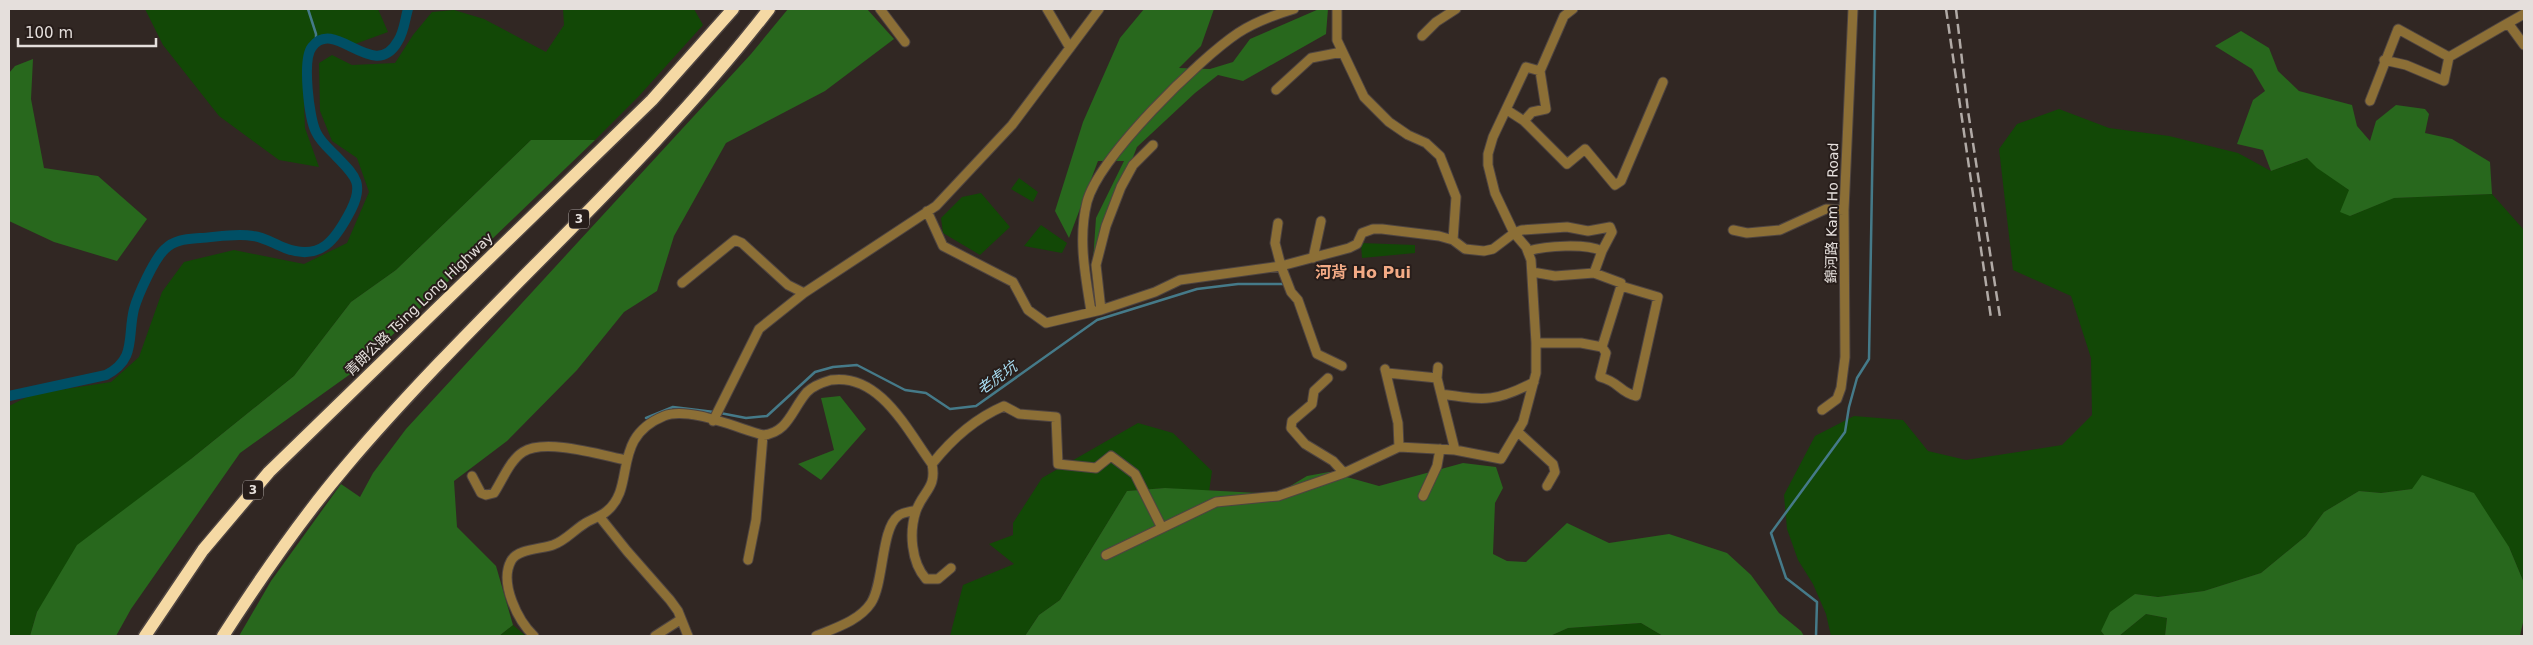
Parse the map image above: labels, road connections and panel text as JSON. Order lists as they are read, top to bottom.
{
  "streets": {
    "highway": ["3", "青朗公路 Tsing Long Highway"],
    "street": ["錦河路 Kam Ho Road"]
  },
  "districts": ["河背 Ho Pui"],
  "water": ["老虎坑"],
  "scale_bar": "100 m"
}
